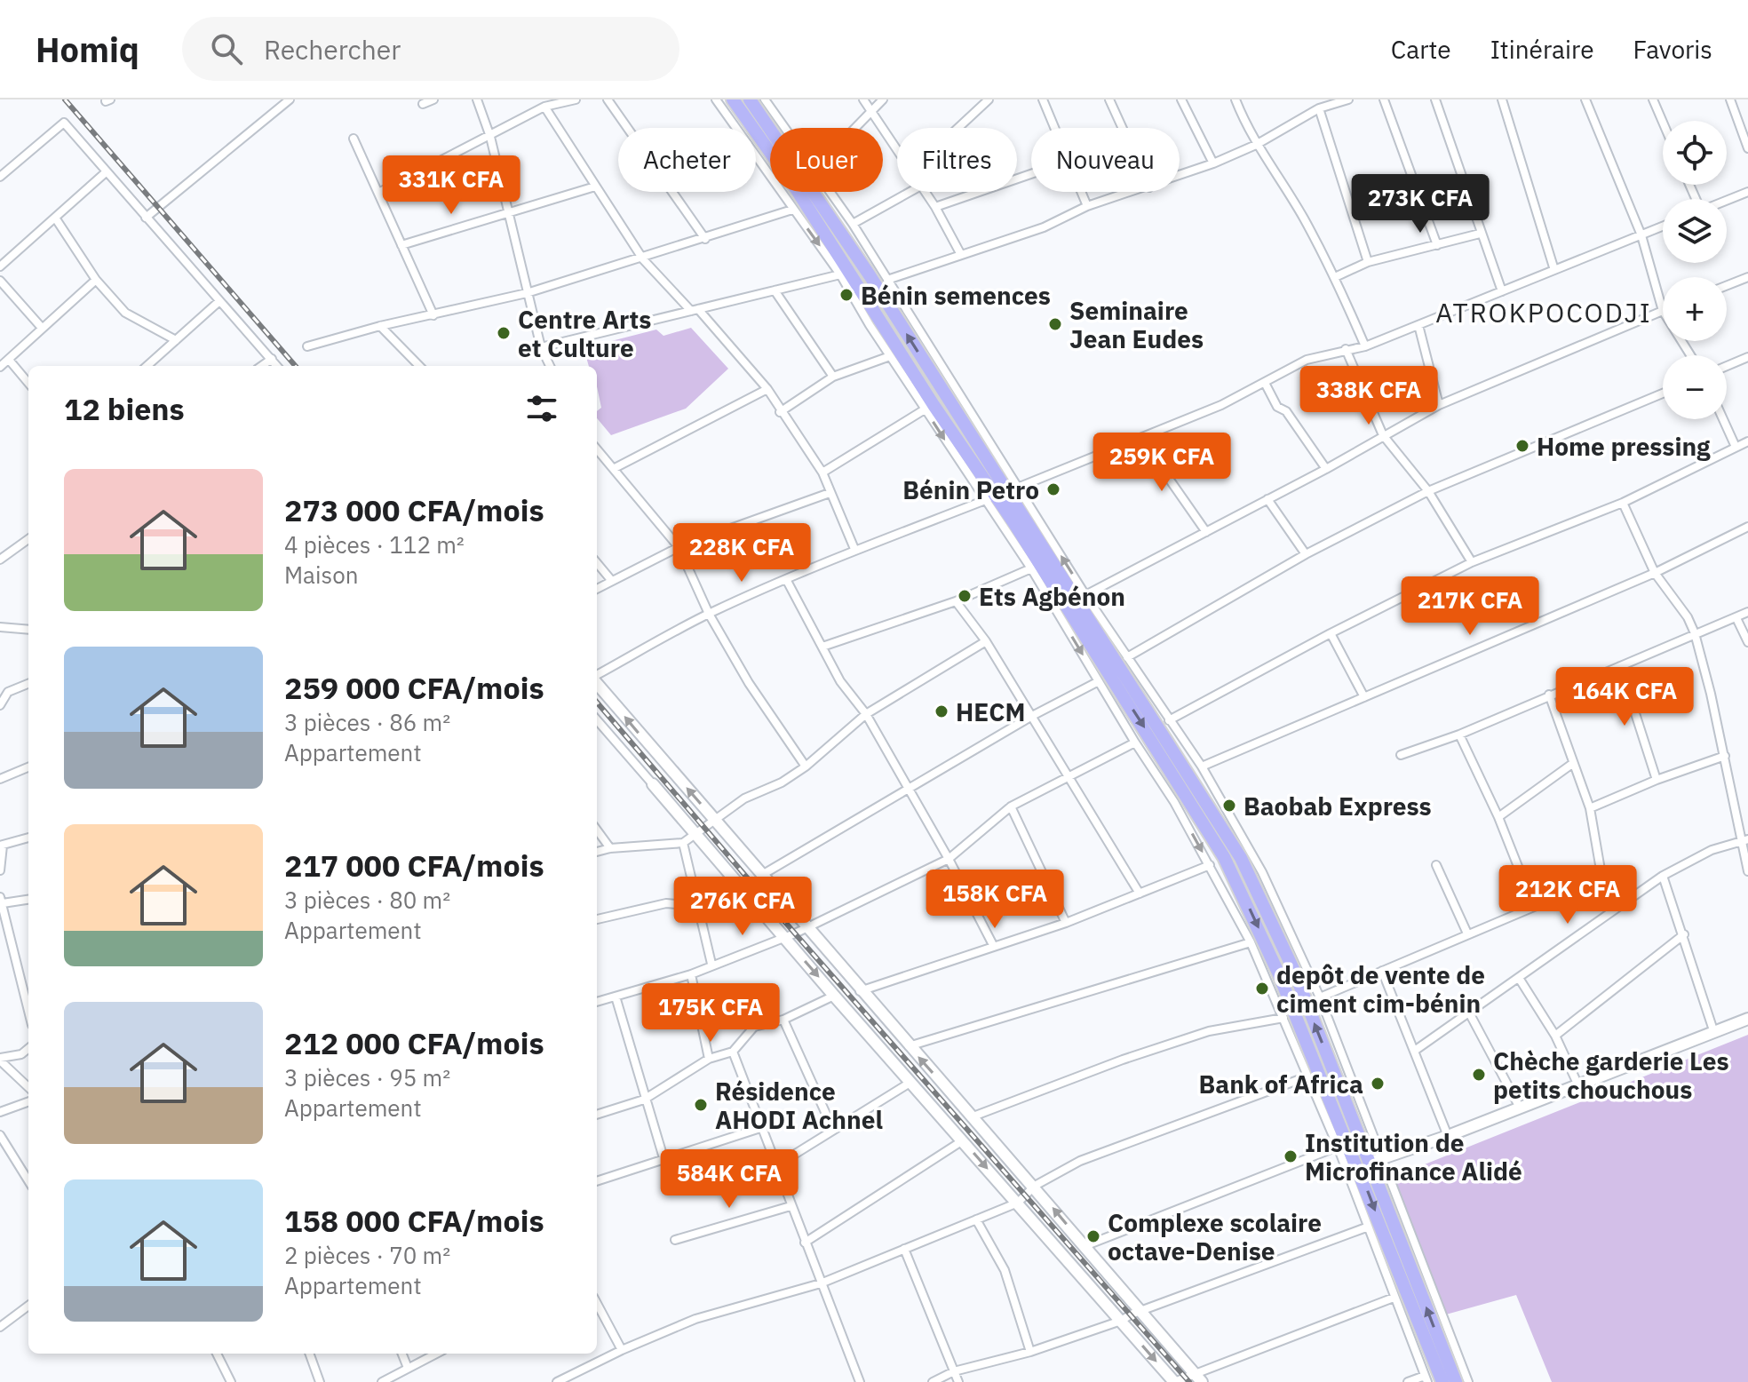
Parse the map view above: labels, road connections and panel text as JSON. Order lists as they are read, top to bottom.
{
  "districts": ["ATROKPOCODJI"],
  "places": [
    "Bénin semences",
    "Seminaire Jean Eudes",
    "Centre Arts et Culture",
    "Home pressing",
    "Bénin Petro",
    "Ets Agbénon",
    "HECM",
    "Baobab Express",
    "depôt de vente de ciment cim-bénin",
    "Chèche garderie Les petits chouchous",
    "Bank of Africa",
    "Résidence AHODI Achnel",
    "Institution de Microfinance Alidé",
    "Complexe scolaire octave-Denise"
  ],
  "page": {
    "header": "Homiq",
    "search": "Rechercher",
    "nav": ["Carte", "Itinéraire", "Favoris"],
    "map_buttons": ["+", "−"],
    "chip": [
      "Acheter",
      "Louer",
      "Filtres",
      "Nouveau"
    ],
    "price": [
      "331K CFA",
      "273K CFA",
      "338K CFA",
      "259K CFA",
      "228K CFA",
      "217K CFA",
      "164K CFA",
      "212K CFA",
      "158K CFA",
      "276K CFA",
      "175K CFA",
      "584K CFA"
    ],
    "heading": "12 biens",
    "list": [
      {
        "name": "273 000 CFA/mois",
        "note": "4 pièces · 112 m² · Maison"
      },
      {
        "name": "259 000 CFA/mois",
        "note": "3 pièces · 86 m² · Appartement"
      },
      {
        "name": "217 000 CFA/mois",
        "note": "3 pièces · 80 m² · Appartement"
      },
      {
        "name": "212 000 CFA/mois",
        "note": "3 pièces · 95 m² · Appartement"
      },
      {
        "name": "158 000 CFA/mois",
        "note": "2 pièces · 70 m² · Appartement"
      }
    ]
  }
}
